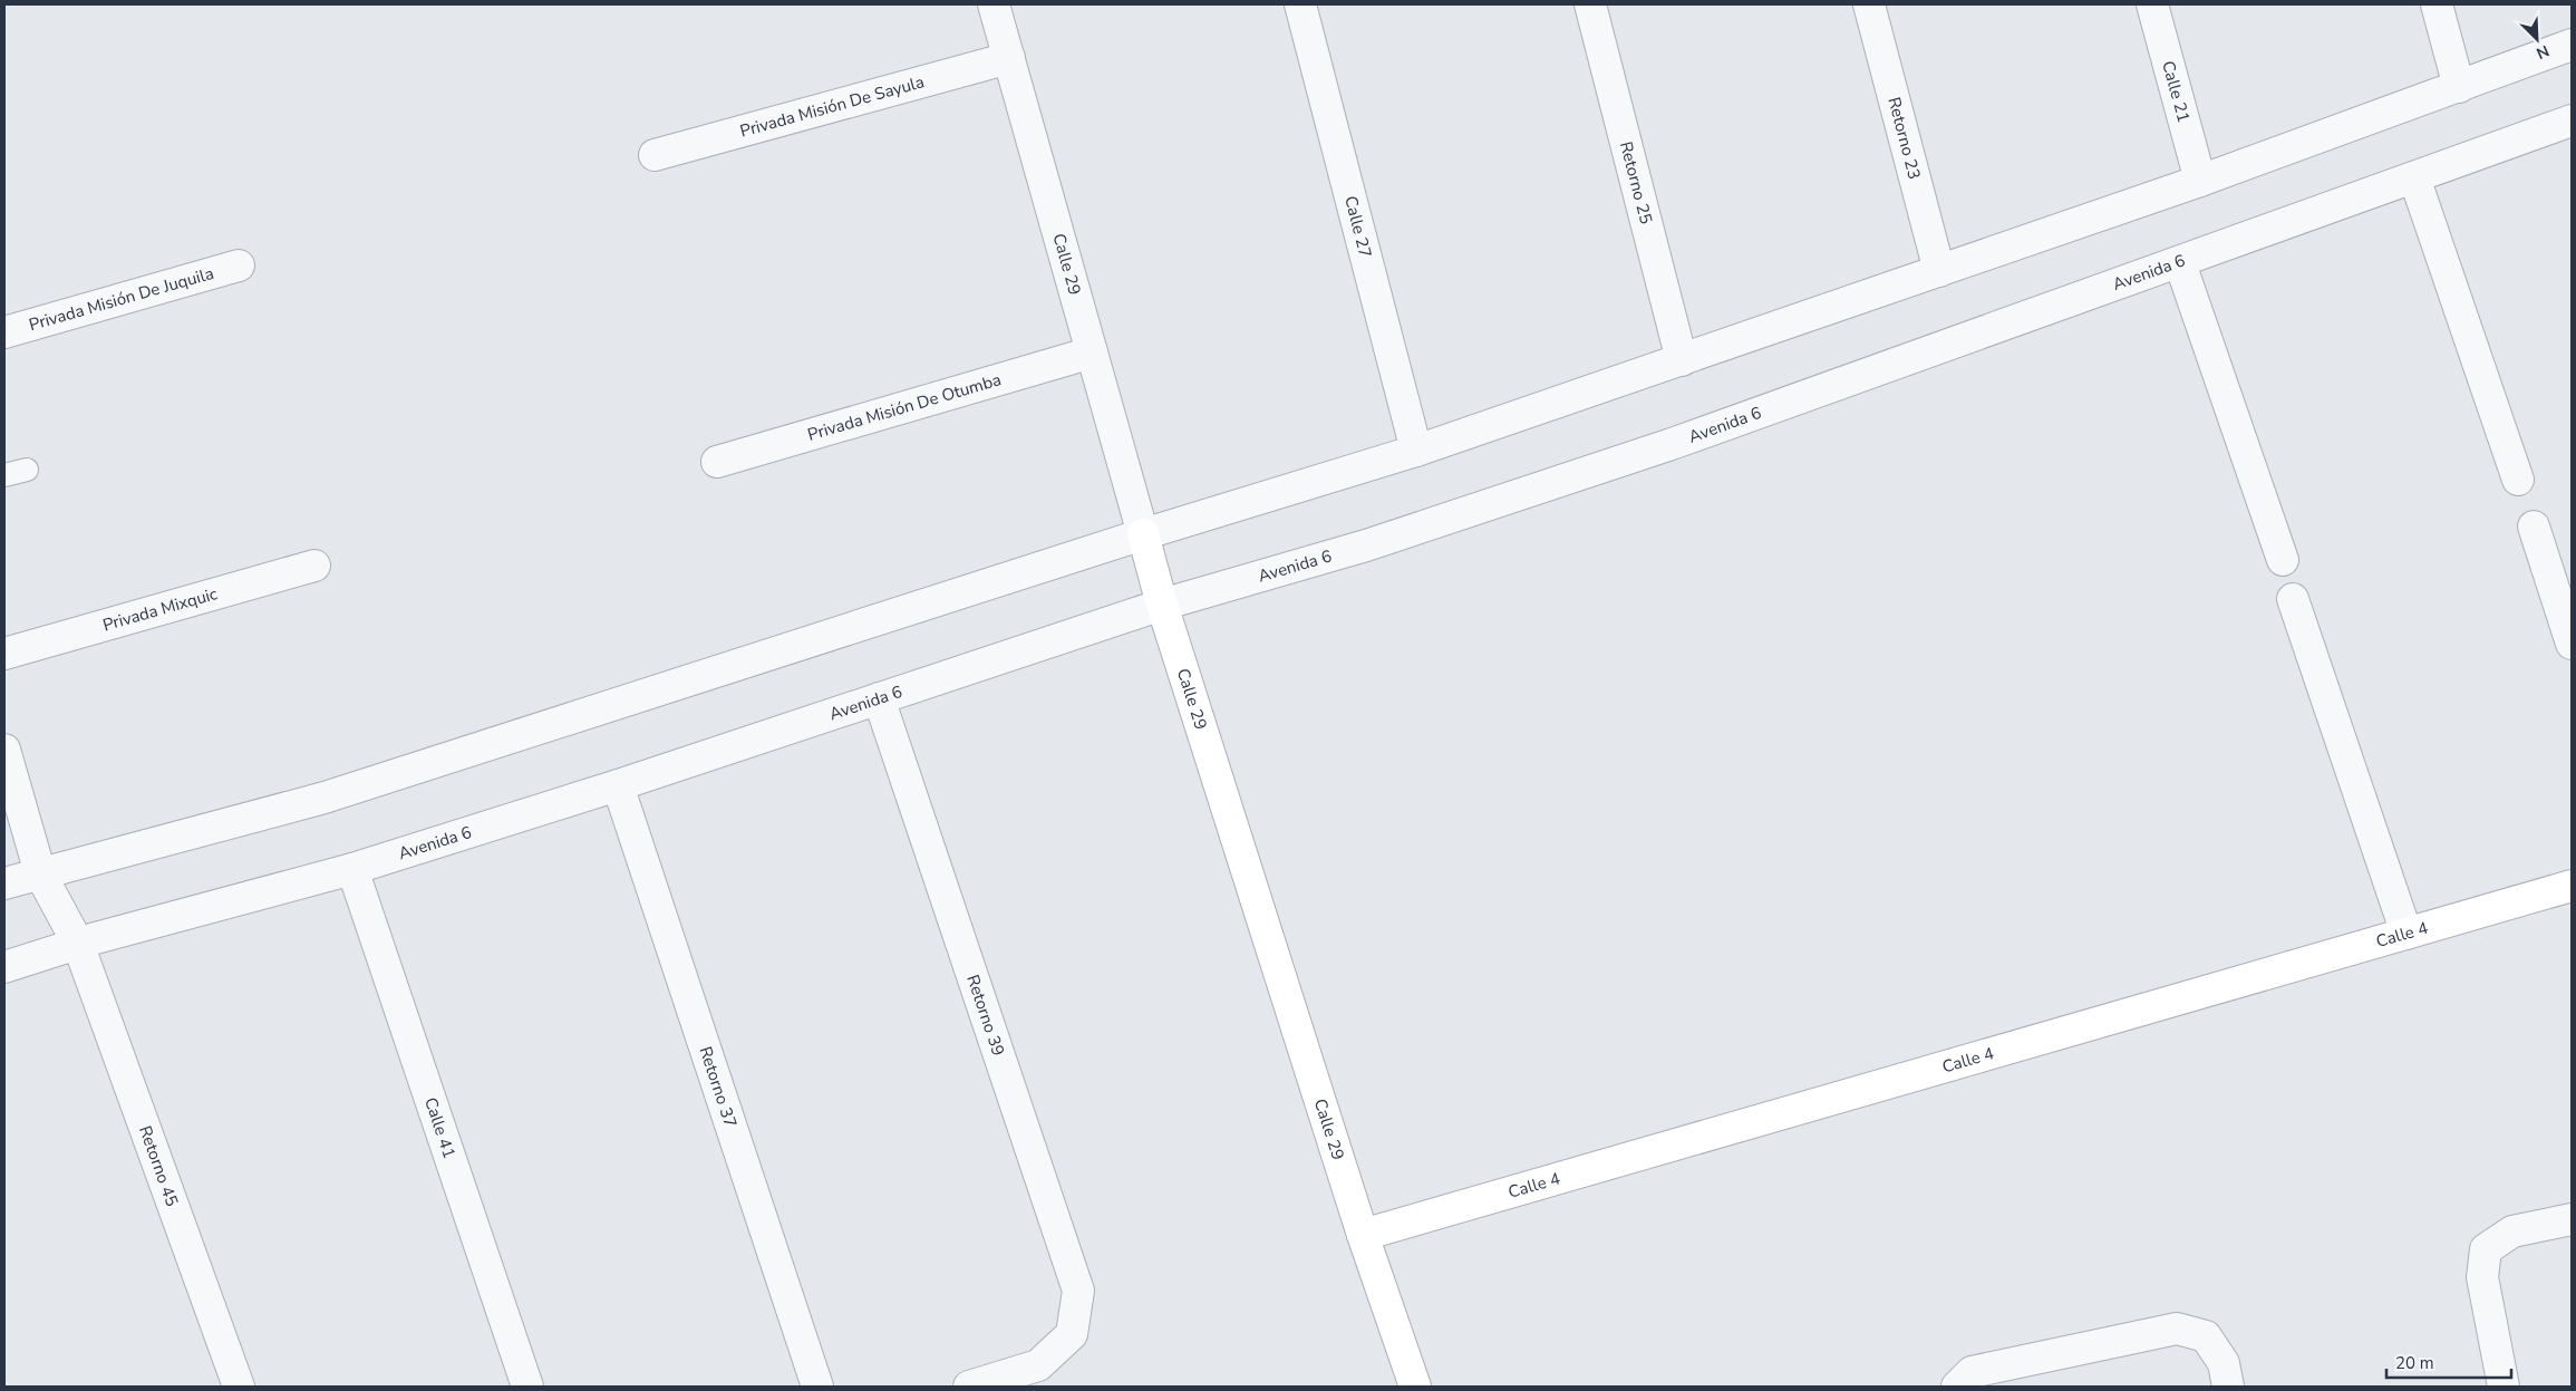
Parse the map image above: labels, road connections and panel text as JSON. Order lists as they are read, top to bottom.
{
  "streets": {
    "main road": ["Calle 29", "Calle 4"],
    "street": [
      "Calle 21",
      "Privada Misión De Sayula",
      "Retorno 23",
      "Retorno 25",
      "Calle 27",
      "Avenida 6",
      "Privada Misión De Juquila",
      "Privada Misión De Otumba",
      "Privada Mixquic",
      "Retorno 39",
      "Retorno 37",
      "Calle 41",
      "Retorno 45"
    ]
  },
  "crossings": [
    ["Privada Misión De Sayula", "Calle 29"],
    ["Calle 29", "Avenida 6"],
    ["Calle 29", "Privada Misión De Otumba"],
    ["Calle 29", "Calle 4"],
    ["Avenida 6", "Retorno 39"],
    ["Avenida 6", "Retorno 37"],
    ["Avenida 6", "Calle 41"],
    ["Avenida 6", "Retorno 45"]
  ],
  "scale_bar": "20 m",
  "north": "bottom right"
}
